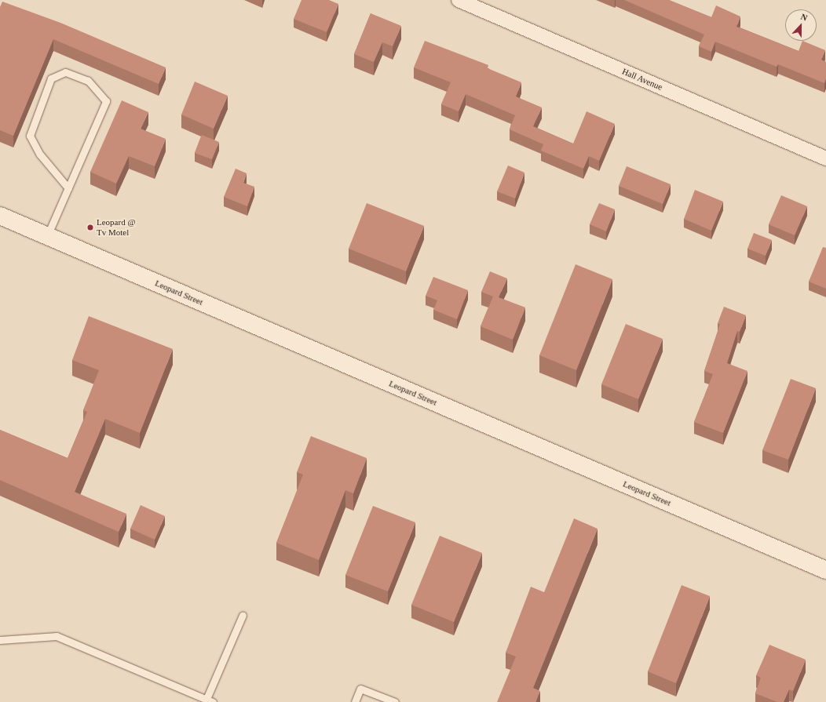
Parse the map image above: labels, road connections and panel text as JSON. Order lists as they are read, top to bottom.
{
  "streets": {
    "main road": ["Leopard Street"],
    "street": ["Hall Avenue"]
  },
  "places": ["Leopard @ Tv Motel"],
  "north": "top"
}
